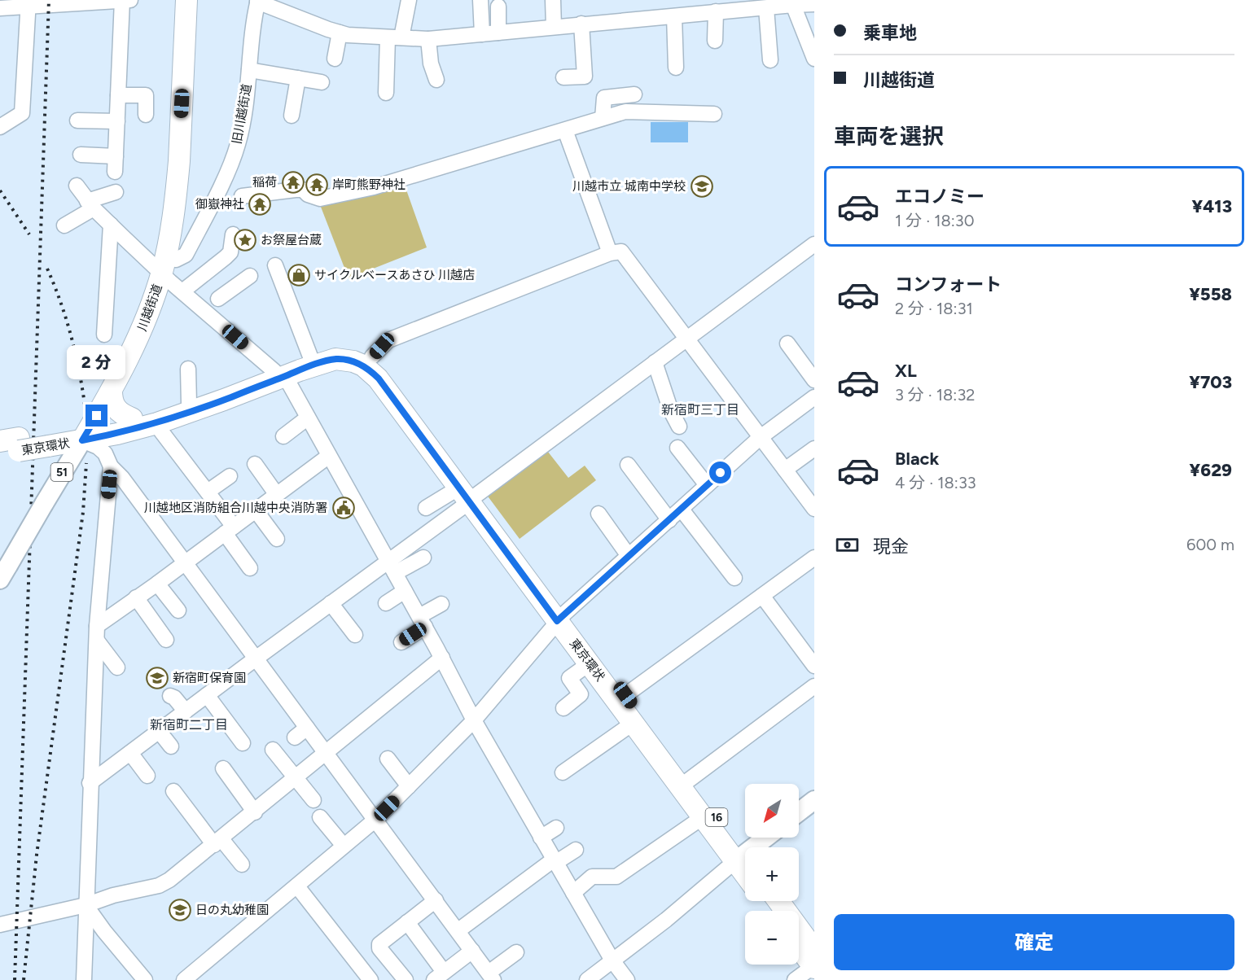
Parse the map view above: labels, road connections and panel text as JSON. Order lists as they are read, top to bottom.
{
  "streets": {
    "highway": ["川越街道", "東京環状", "16"],
    "main road": ["51"],
    "street": ["旧川越街道"]
  },
  "crossings": [
    ["旧川越街道", "川越街道"],
    ["川越街道", "東京環状"]
  ],
  "districts": ["新宿町三丁目", "新宿町二丁目"],
  "places": {
    "temple": ["稲荷", "岸町熊野神社", "御嶽神社"],
    "school or university": ["川越市立 城南中学校", "新宿町保育園", "日の丸幼稚園"],
    "place": ["お祭屋台蔵"],
    "shop": ["サイクルベースあさひ 川越店"],
    "public building": ["川越地区消防組合川越中央消防署"]
  },
  "north": "bottom left",
  "page": {
    "banner": ["乗車地", "川越街道"],
    "heading": "車両を選択",
    "list": [
      {
        "name": "エコノミー",
        "note": "1 分 · 18:30",
        "value": "¥413"
      },
      {
        "name": "コンフォート",
        "note": "2 分 · 18:31",
        "value": "¥558"
      },
      {
        "name": "XL",
        "note": "3 分 · 18:32",
        "value": "¥703"
      },
      {
        "name": "Black",
        "note": "4 分 · 18:33",
        "value": "¥629"
      }
    ],
    "bubble": "2 分",
    "pay": ["現金", "600 m"],
    "map_buttons": ["+", "−"],
    "buttons": "確定"
  }
}
